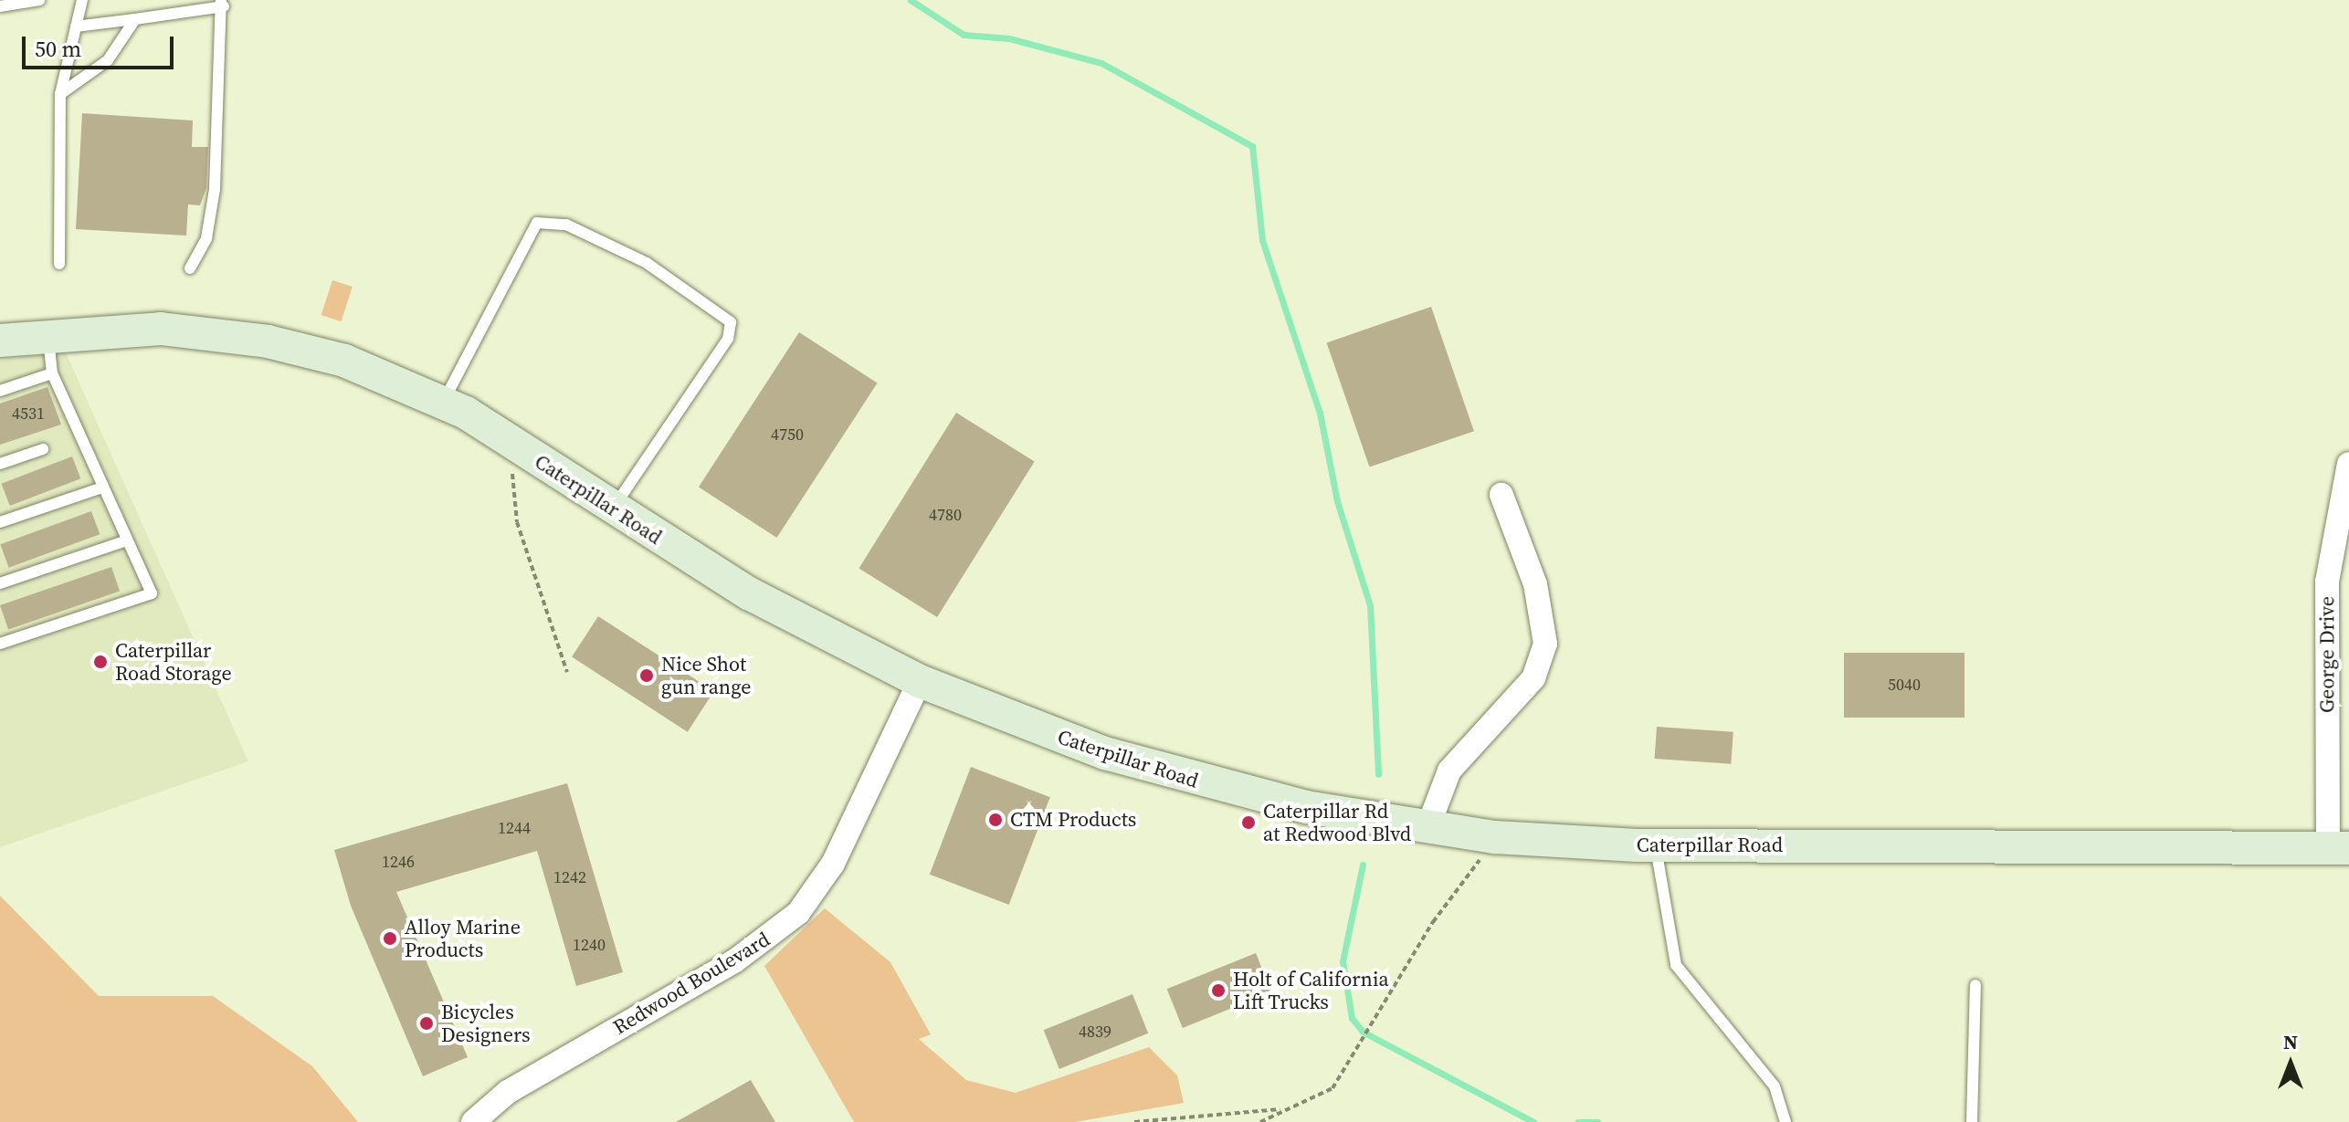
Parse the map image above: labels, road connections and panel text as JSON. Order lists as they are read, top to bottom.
{
  "streets": {
    "street": ["Caterpillar Road", "George Drive", "Redwood Boulevard"]
  },
  "crossings": [
    ["Caterpillar Road", "George Drive"],
    ["Caterpillar Road", "Redwood Boulevard"]
  ],
  "places": [
    "Caterpillar Road Storage",
    "Nice Shot gun range",
    "CTM Products",
    "Caterpillar Rd at Redwood Blvd",
    "Alloy Marine Products",
    "Holt of California Lift Trucks",
    "Bicycles Designers"
  ],
  "house_numbers": [
    "4531",
    "4750",
    "4780",
    "5040",
    "1244",
    "1246",
    "1242",
    "1240",
    "4839"
  ],
  "scale_bar": "50 m",
  "north": "top"
}
